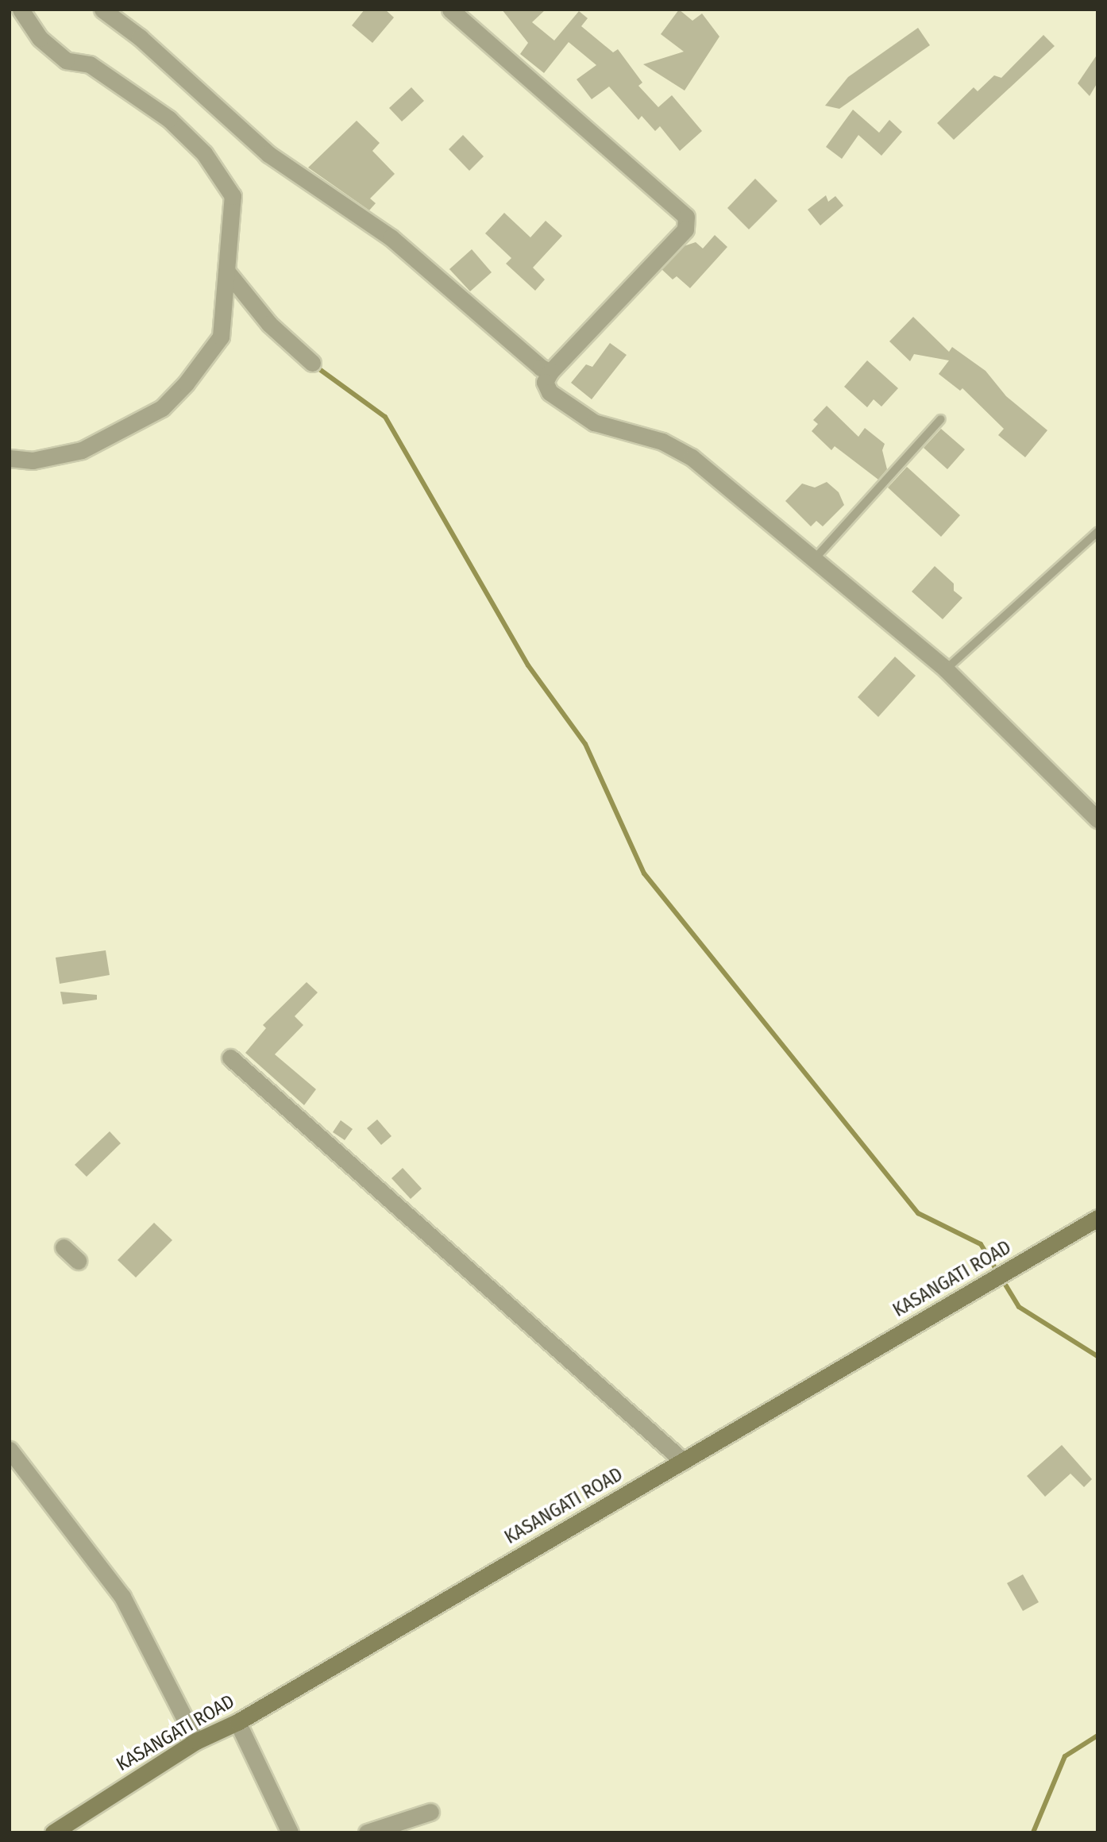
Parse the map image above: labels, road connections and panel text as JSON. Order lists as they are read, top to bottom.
{
  "streets": {
    "street": ["KASANGATI ROAD"]
  }
}
